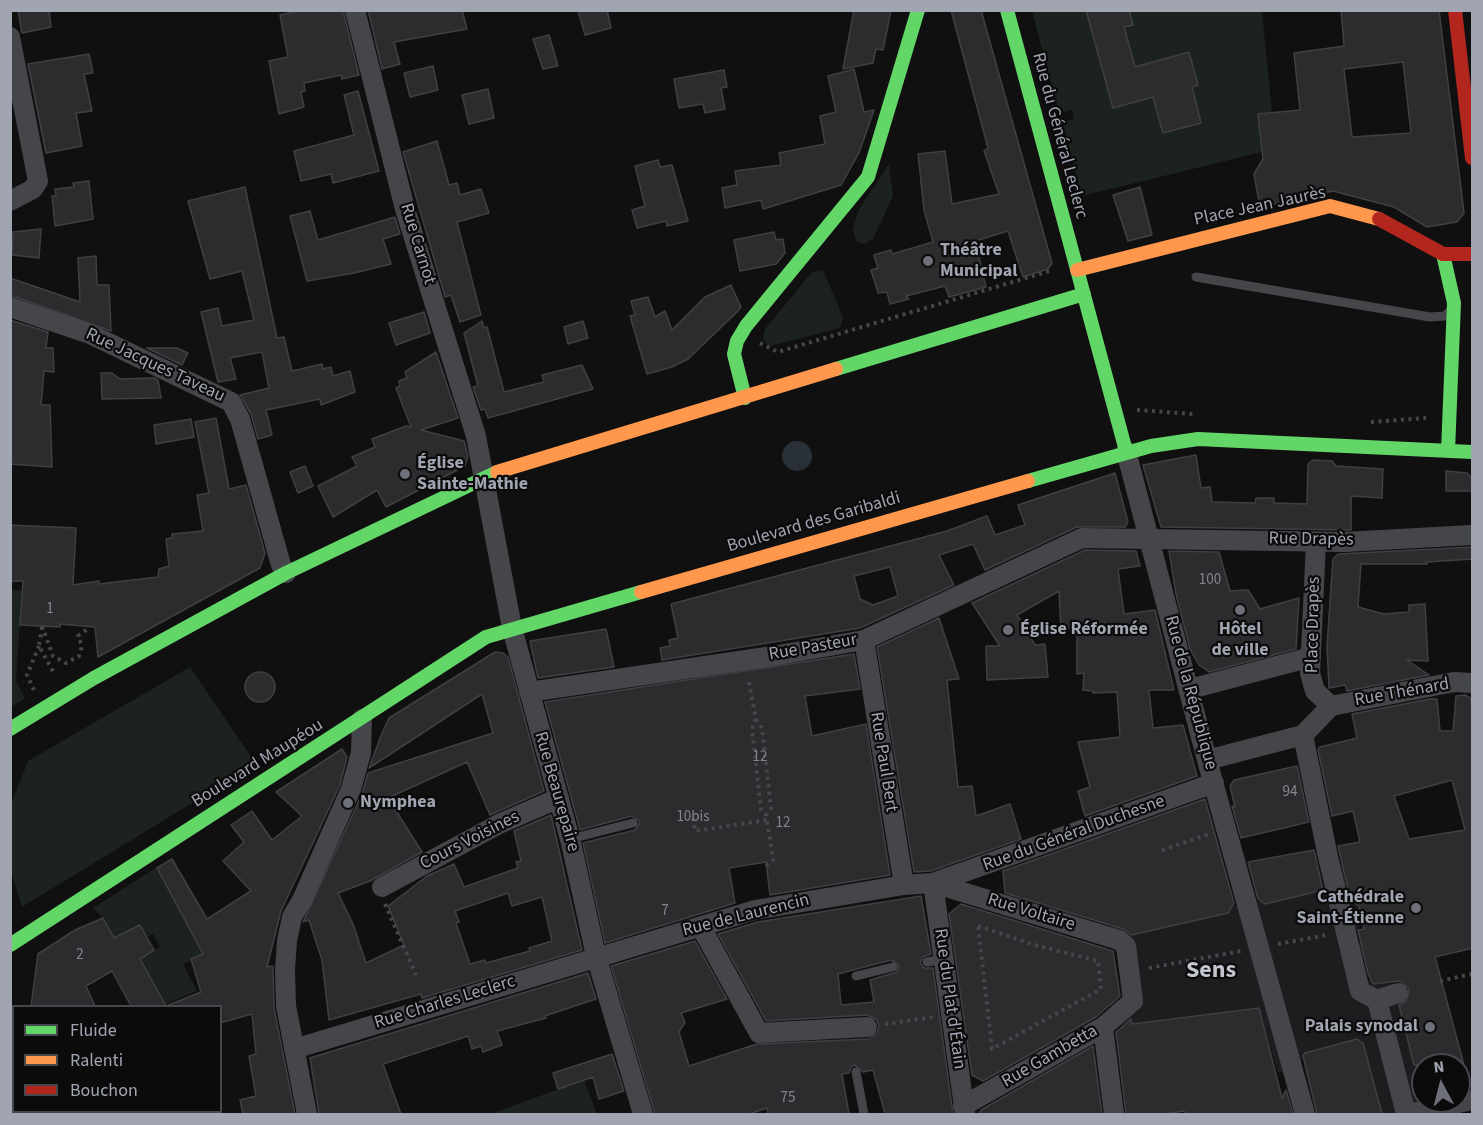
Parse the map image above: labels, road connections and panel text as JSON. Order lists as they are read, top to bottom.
{
  "streets": {
    "main road": [
      "Rue du Général Leclerc",
      "Place Jean Jaurès",
      "Boulevard des Garibaldi",
      "Rue de la République",
      "Boulevard Maupéou"
    ],
    "street": [
      "Rue Carnot",
      "Rue Jacques Taveau",
      "Rue Drapès",
      "Place Drapès",
      "Rue Pasteur",
      "Rue Thénard",
      "Rue Paul Bert",
      "Rue Beaurepaire",
      "Rue du Général Duchesne",
      "Cours Voisines",
      "Rue Voltaire",
      "Rue de Laurencin",
      "Rue du Plat d'Étain",
      "Rue Charles Leclerc",
      "Rue Gambetta"
    ]
  },
  "crossings": [
    ["Rue du Général Leclerc", "Place Jean Jaurès"],
    ["Rue du Général Leclerc", "Rue de la République"],
    ["Place Jean Jaurès", "Rue de la République"],
    ["Rue Carnot", "Boulevard des Garibaldi"],
    ["Rue Carnot", "Boulevard Maupéou"],
    ["Rue Carnot", "Rue Beaurepaire"],
    ["Boulevard des Garibaldi", "Rue de la République"],
    ["Boulevard des Garibaldi", "Boulevard Maupéou"],
    ["Boulevard des Garibaldi", "Rue Beaurepaire"],
    ["Rue Drapès", "Place Drapès"],
    ["Rue Drapès", "Rue Pasteur"],
    ["Rue Drapès", "Rue de la République"],
    ["Place Drapès", "Rue Thénard"],
    ["Rue Pasteur", "Rue de la République"],
    ["Rue Pasteur", "Rue Paul Bert"],
    ["Rue Pasteur", "Rue Beaurepaire"],
    ["Rue de la République", "Rue du Général Duchesne"],
    ["Rue Paul Bert", "Rue de Laurencin"],
    ["Boulevard Maupéou", "Rue Beaurepaire"],
    ["Rue Beaurepaire", "Cours Voisines"],
    ["Rue Beaurepaire", "Rue de Laurencin"],
    ["Rue Beaurepaire", "Rue Charles Leclerc"],
    ["Rue du Général Duchesne", "Rue Voltaire"],
    ["Rue du Général Duchesne", "Rue de Laurencin"],
    ["Rue du Général Duchesne", "Rue du Plat d'Étain"],
    ["Rue Voltaire", "Rue de Laurencin"],
    ["Rue Voltaire", "Rue du Plat d'Étain"],
    ["Rue Voltaire", "Rue Gambetta"],
    ["Rue de Laurencin", "Rue du Plat d'Étain"],
    ["Rue de Laurencin", "Rue Charles Leclerc"],
    ["Rue du Plat d'Étain", "Rue Gambetta"]
  ],
  "districts": ["Sens"],
  "places": [
    "Théâtre Municipal",
    "Église Sainte-Mathie",
    "Hôtel de ville",
    "Église Réformée",
    "Nymphea",
    "Cathédrale Saint-Étienne",
    "Palais synodal"
  ],
  "house_numbers": [
    "100",
    "1",
    "12",
    "94",
    "10bis",
    "12",
    "7",
    "2",
    "75"
  ],
  "legend": ["Fluide", "Ralenti", "Bouchon"],
  "north": "top"
}
